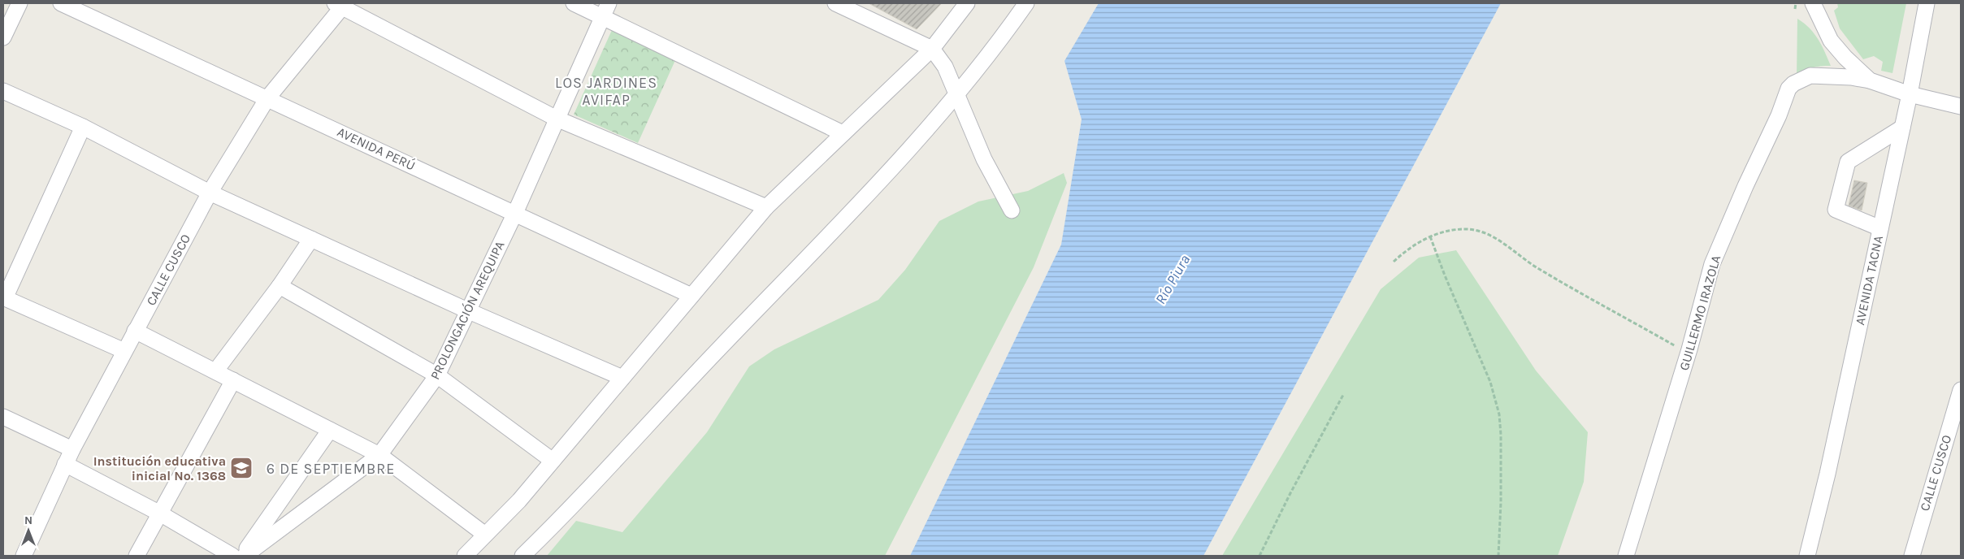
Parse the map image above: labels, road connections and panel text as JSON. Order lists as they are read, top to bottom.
{
  "streets": {
    "street": [
      "AVENIDA PERÚ",
      "CALLE CUSCO",
      "AVENIDA TACNA",
      "PROLONGACIÓN AREQUIPA",
      "GUILLERMO IRAZOLA"
    ]
  },
  "crossings": [
    ["AVENIDA PERÚ", "CALLE CUSCO"],
    ["AVENIDA PERÚ", "PROLONGACIÓN AREQUIPA"]
  ],
  "districts": ["LOS JARDINES AVIFAP", "6 DE SEPTIEMBRE"],
  "water": ["Río Piura"],
  "places": {
    "school or university": ["Institución educativa inicial No. 1368"]
  },
  "north": "top"
}
